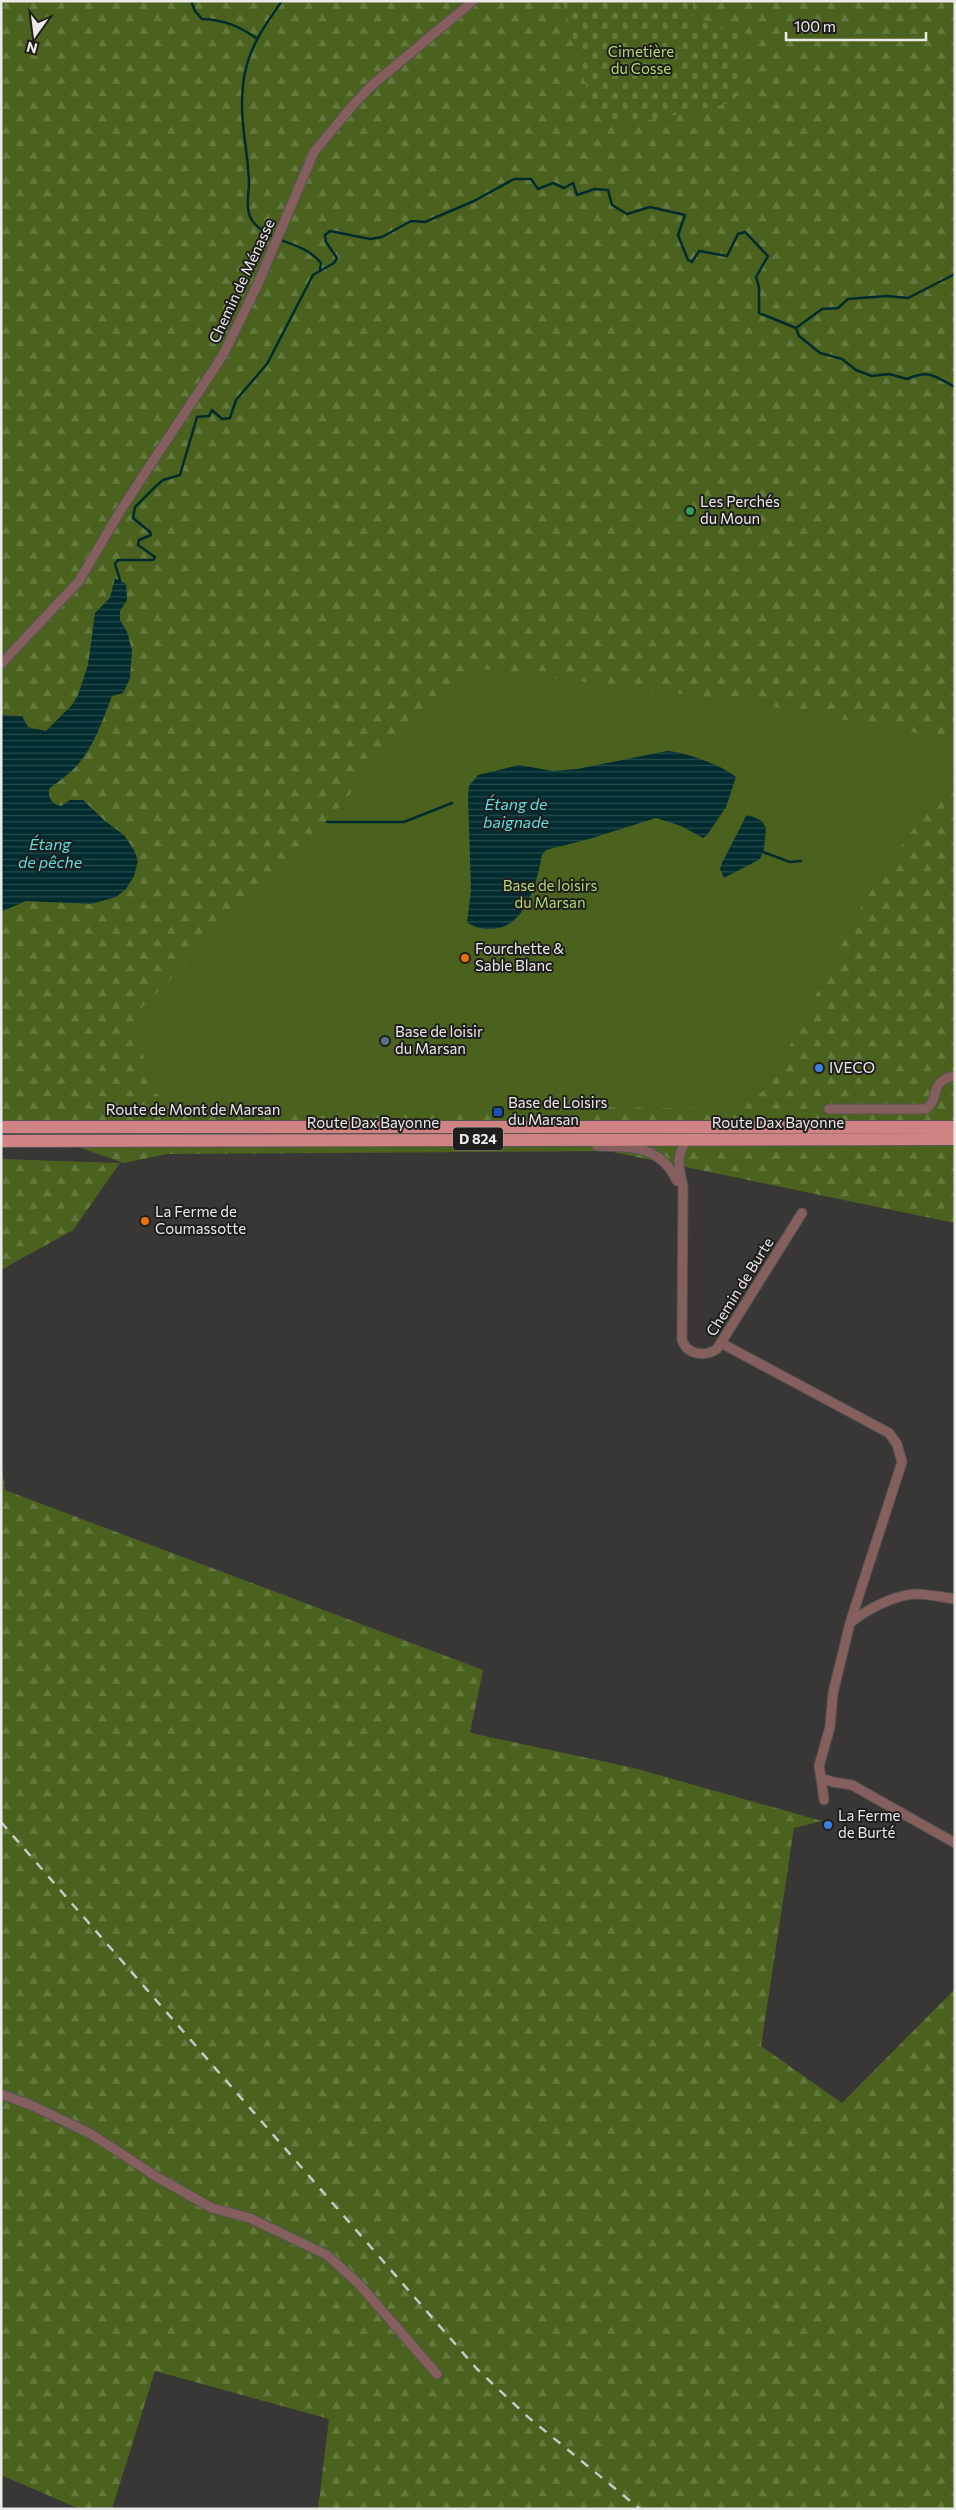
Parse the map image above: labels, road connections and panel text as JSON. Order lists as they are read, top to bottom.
{
  "streets": {
    "main road": ["Route de Mont de Marsan", "Route Dax Bayonne", "D 824"],
    "street": ["Chemin de Ménasse", "Chemin de Burte"]
  },
  "crossings": [
    ["Route Dax Bayonne", "Chemin de Burte"]
  ],
  "water": ["Étang de baignade", "Étang de pêche"],
  "parks": ["Cimetière du Cosse", "Base de loisirs du Marsan"],
  "places": {
    "other": [
      "Les Perchés du Moun",
      "Fourchette & Sable Blanc",
      "Base de loisir du Marsan",
      "IVECO",
      "La Ferme de Coumassotte",
      "La Ferme de Burté"
    ],
    "transit": ["Base de Loisirs du Marsan"]
  },
  "scale_bar": "100 m",
  "north": "bottom"
}
